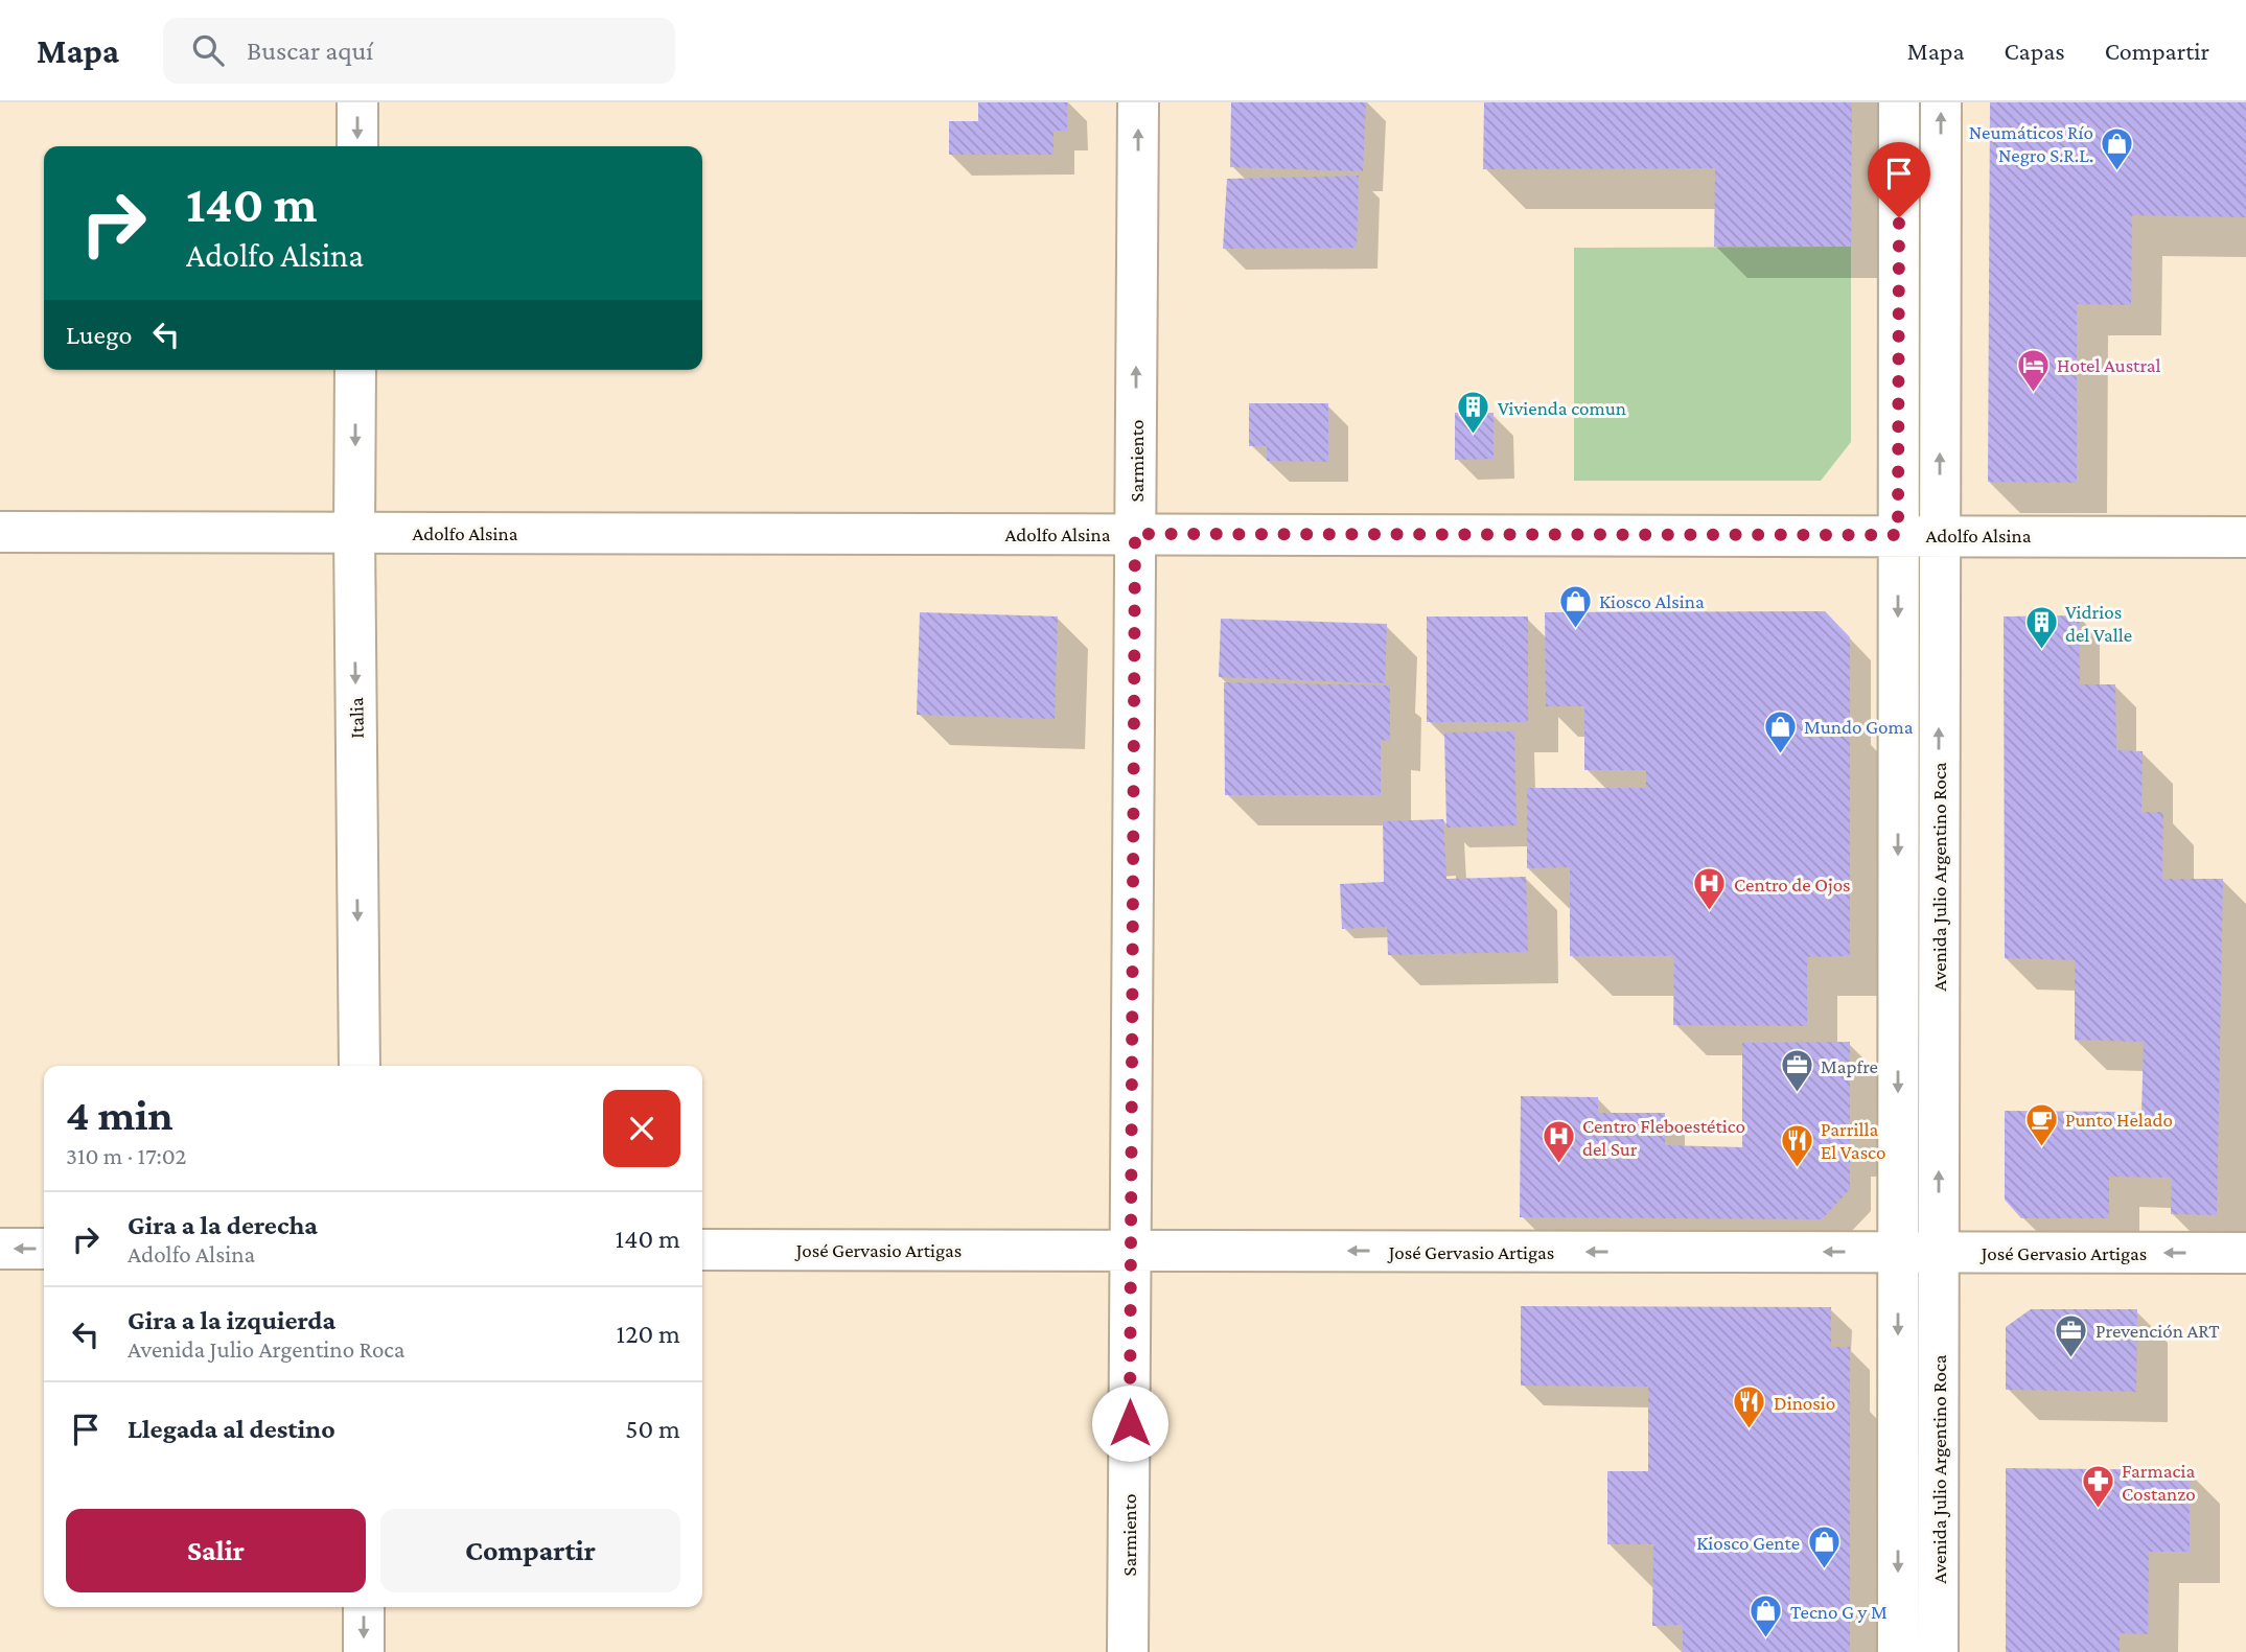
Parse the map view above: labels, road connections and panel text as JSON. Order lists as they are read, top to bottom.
{
  "streets": {
    "main road": [
      "Sarmiento",
      "Adolfo Alsina",
      "Italia",
      "Avenida Julio Argentino Roca",
      "José Gervasio Artigas"
    ]
  },
  "crossings": [
    ["Sarmiento", "Adolfo Alsina"],
    ["Sarmiento", "José Gervasio Artigas"],
    ["Adolfo Alsina", "Italia"],
    ["Adolfo Alsina", "Avenida Julio Argentino Roca"],
    ["Avenida Julio Argentino Roca", "José Gervasio Artigas"]
  ],
  "one_way": ["Italia", "José Gervasio Artigas"],
  "places": {
    "shop": [
      "Neumáticos Río Negro S.R.L.",
      "Kiosco Alsina",
      "Mundo Goma",
      "Kiosco Gente",
      "Tecno G y M"
    ],
    "hotel": ["Hotel Austral"],
    "building": ["Vivienda comun", "Vidrios del Valle"],
    "hospital": ["Centro de Ojos", "Centro Fleboestético del Sur"],
    "office": ["Mapfre", "Prevención ART"],
    "cafe": ["Punto Helado"],
    "restaurant": ["Parrilla El Vasco", "Dinosio"],
    "pharmacy": ["Farmacia Costanzo"]
  },
  "page": {
    "header": "Mapa",
    "search": "Buscar aquí",
    "nav": ["Mapa", "Capas", "Compartir"],
    "turn": ["140 m", "Adolfo Alsina"],
    "then": "Luego",
    "heading": ["4 min", "310 m · 17:02"],
    "list": [
      {
        "name": "Gira a la derecha",
        "note": "Adolfo Alsina",
        "value": "140 m"
      },
      {
        "name": "Gira a la izquierda",
        "note": "Avenida Julio Argentino Roca",
        "value": "120 m"
      },
      {
        "name": "Llegada al destino",
        "value": "50 m"
      }
    ],
    "buttons": ["Salir", "Compartir"]
  }
}
